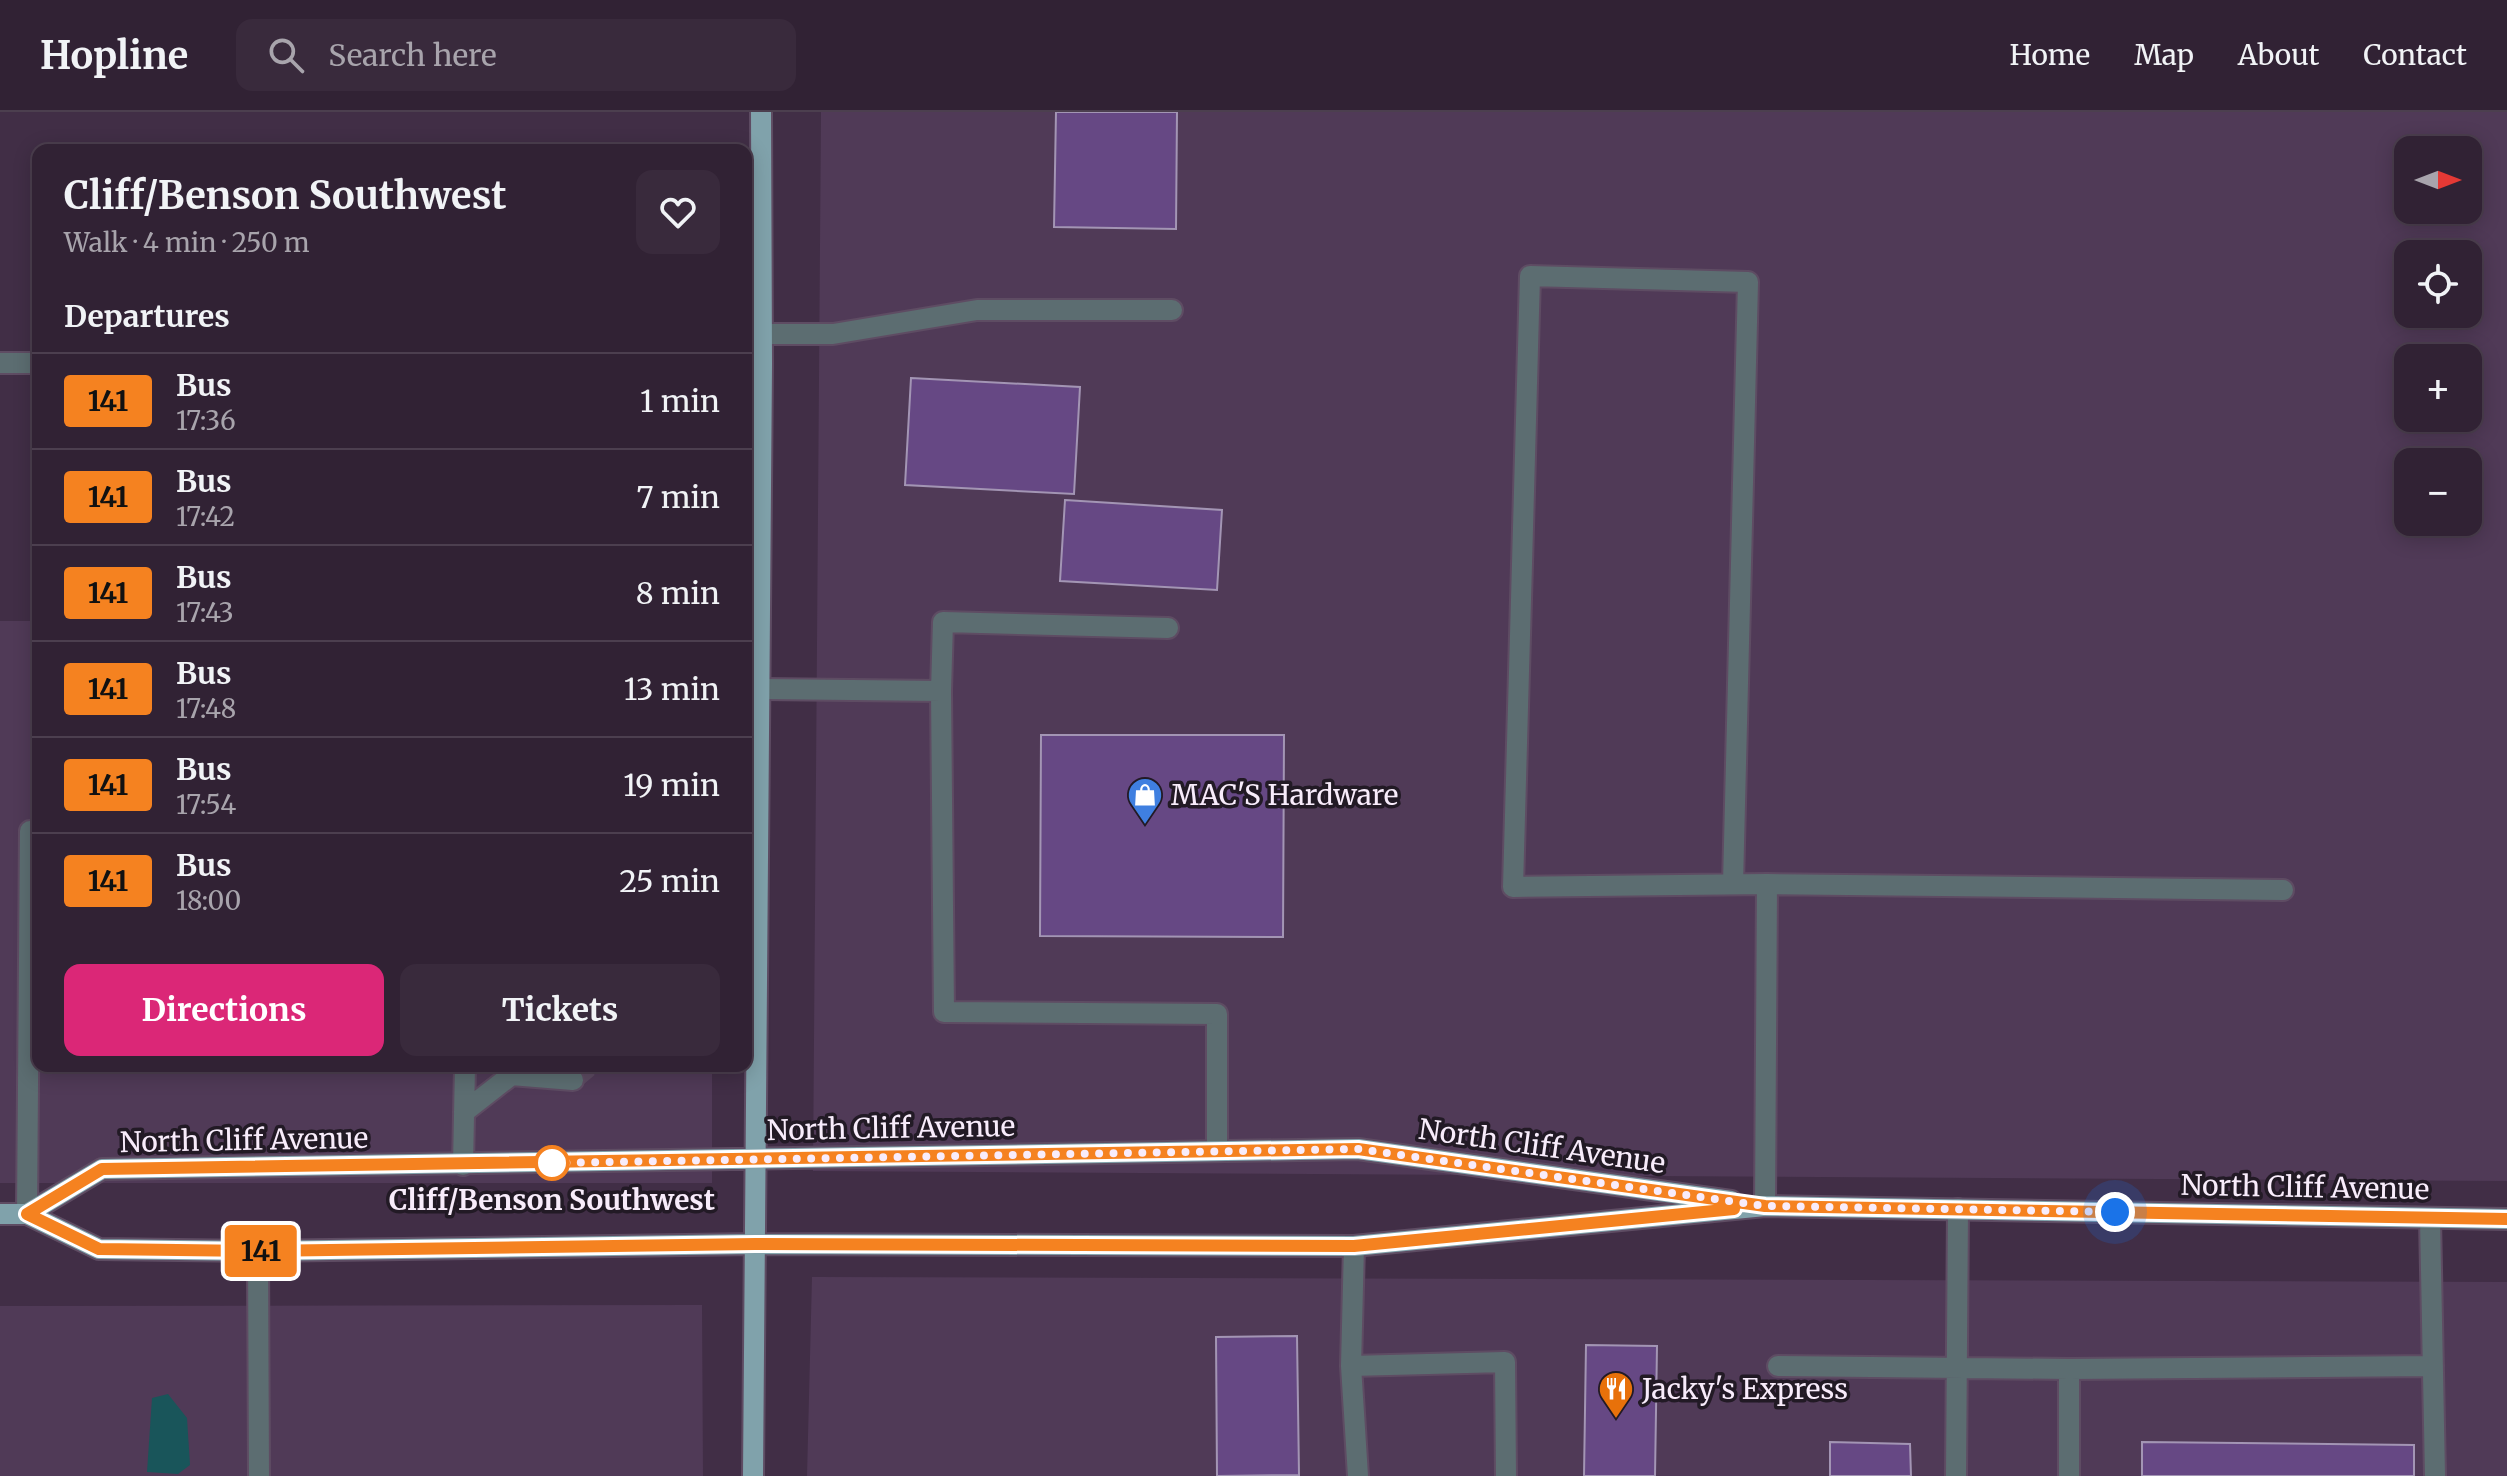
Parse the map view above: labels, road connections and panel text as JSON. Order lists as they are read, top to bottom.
{
  "streets": {
    "main road": ["North Cliff Avenue"]
  },
  "places": {
    "shop": ["MAC'S Hardware"],
    "other": ["Cliff/Benson Southwest"],
    "restaurant": ["Jacky's Express"]
  },
  "lines": ["bus line 141"],
  "north": "right",
  "page": {
    "header": "Hopline",
    "search": "Search here",
    "nav": [
      "Home",
      "Map",
      "About",
      "Contact"
    ],
    "on_map": "141",
    "map_buttons": ["+", "−"],
    "heading": [
      ["Cliff/Benson Southwest", "Walk · 4 min · 250 m"],
      "Departures"
    ],
    "list": [
      {
        "mark": "141",
        "name": "Bus",
        "note": "17:36",
        "value": "1 min"
      },
      {
        "mark": "141",
        "name": "Bus",
        "note": "17:42",
        "value": "7 min"
      },
      {
        "mark": "141",
        "name": "Bus",
        "note": "17:43",
        "value": "8 min"
      },
      {
        "mark": "141",
        "name": "Bus",
        "note": "17:48",
        "value": "13 min"
      },
      {
        "mark": "141",
        "name": "Bus",
        "note": "17:54",
        "value": "19 min"
      },
      {
        "mark": "141",
        "name": "Bus",
        "note": "18:00",
        "value": "25 min"
      }
    ],
    "buttons": ["Directions", "Tickets"]
  }
}
